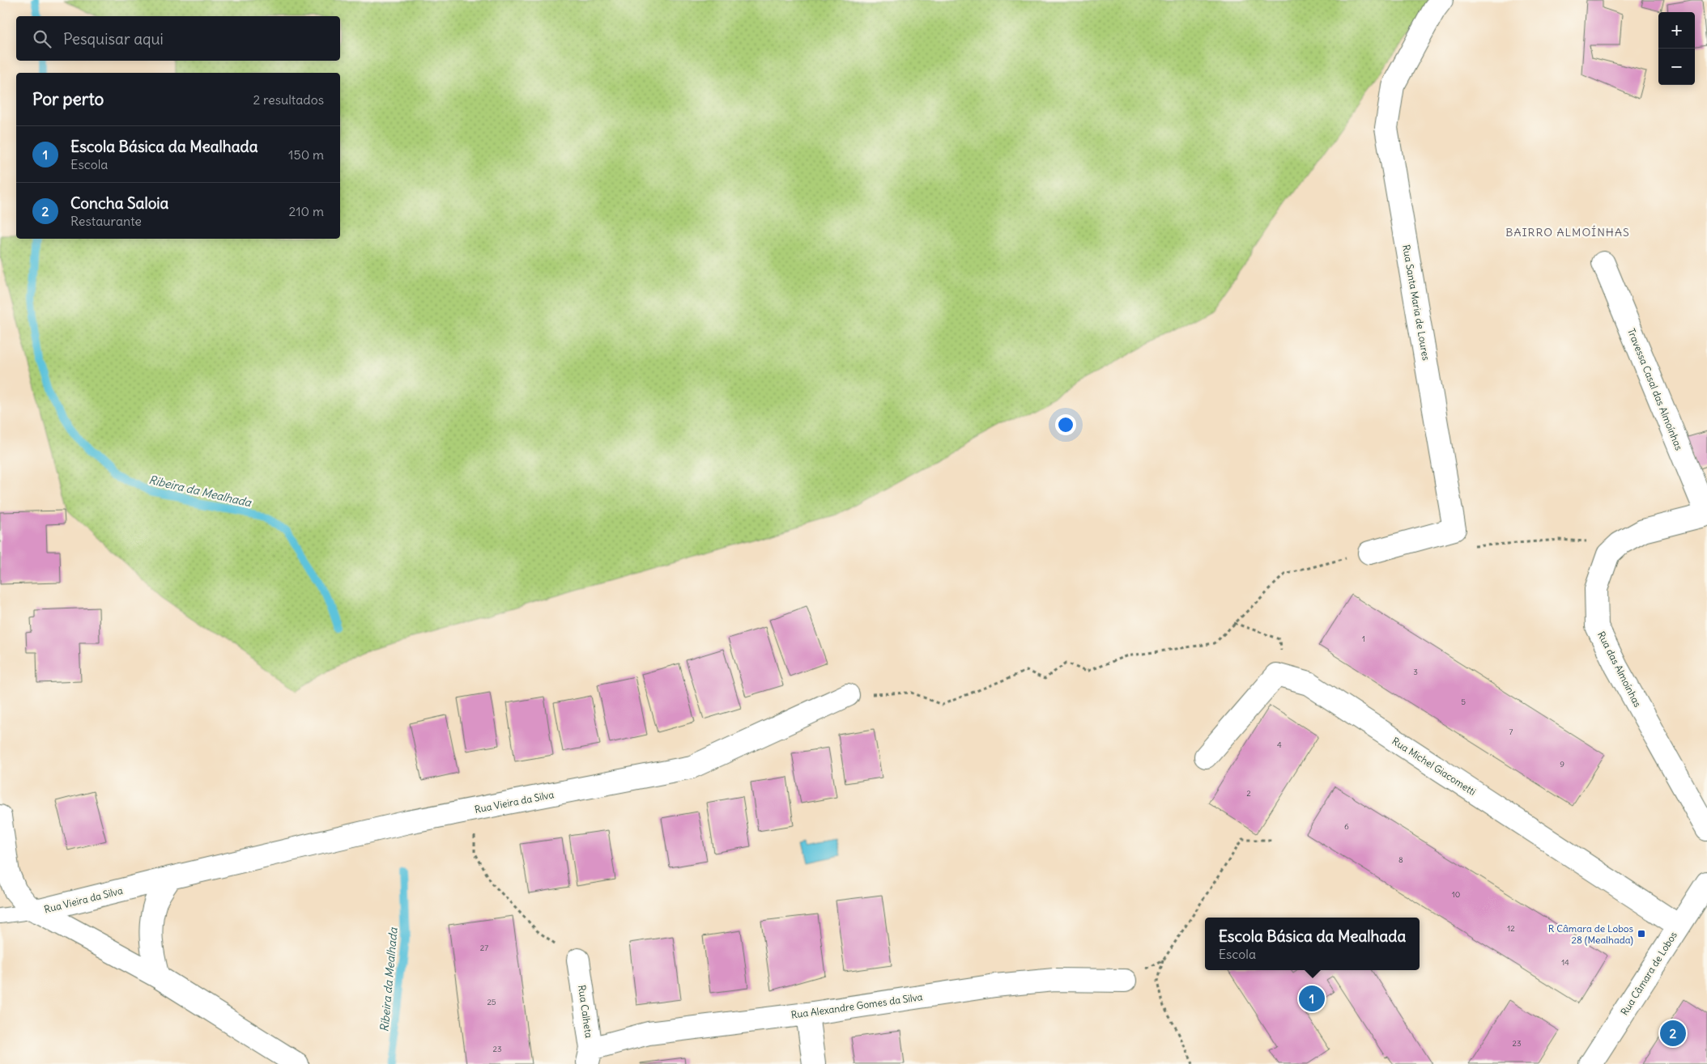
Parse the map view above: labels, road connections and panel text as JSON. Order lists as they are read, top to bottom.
{
  "streets": {
    "street": [
      "Rua Santa Maria de Loures",
      "Travessa Casal das Almoínhas",
      "Rua das Almoínhas",
      "Rua Michel Giacometti",
      "Rua Vieira da Silva",
      "Rua Câmara de Lobos",
      "Rua Alexandre Gomes da Silva",
      "Rua Calheta"
    ]
  },
  "crossings": [
    ["Travessa Casal das Almoínhas", "Rua das Almoínhas"],
    ["Rua Michel Giacometti", "Rua Câmara de Lobos"],
    ["Rua Alexandre Gomes da Silva", "Rua Calheta"]
  ],
  "districts": ["BAIRRO ALMOÍNHAS"],
  "water": ["Ribeira da Mealhada"],
  "places": {
    "transit": ["R Câmara de Lobos 28 (Mealhada)"]
  },
  "house_numbers": [
    "1",
    "3",
    "5",
    "7",
    "4",
    "9",
    "2",
    "6",
    "8",
    "10",
    "12",
    "27",
    "14",
    "25",
    "23",
    "23"
  ],
  "page": {
    "map_buttons": ["+", "−"],
    "search": "Pesquisar aqui",
    "heading": ["Por perto", "2 resultados"],
    "list": [
      {
        "mark": "1",
        "name": "Escola Básica da Mealhada",
        "note": "Escola",
        "value": "150 m"
      },
      {
        "mark": "2",
        "name": "Concha Saloia",
        "note": "Restaurante",
        "value": "210 m"
      }
    ],
    "popup": ["Escola Básica da Mealhada", "Escola"],
    "pins": ["1", "2"]
  }
}
